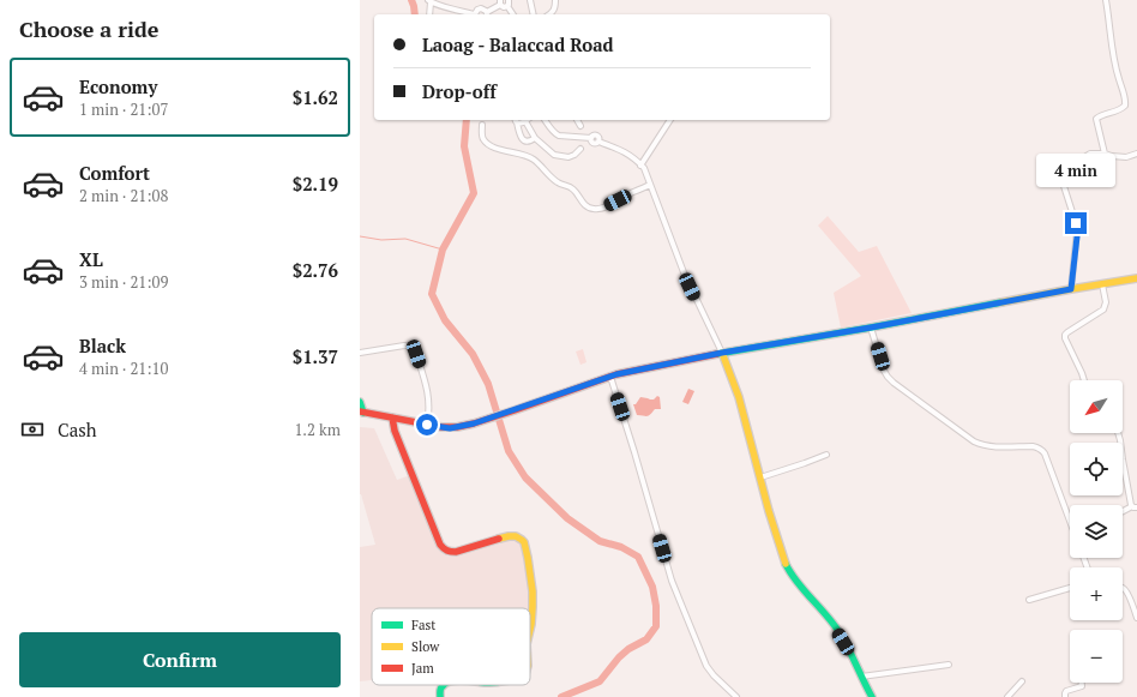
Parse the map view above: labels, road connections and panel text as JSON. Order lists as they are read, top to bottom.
{
  "legend": ["Fast", "Slow", "Jam"],
  "north": "bottom left",
  "page": {
    "heading": "Choose a ride",
    "banner": ["Laoag - Balaccad Road", "Drop-off"],
    "list": [
      {
        "name": "Economy",
        "note": "1 min · 21:07",
        "value": "$1.62"
      },
      {
        "name": "Comfort",
        "note": "2 min · 21:08",
        "value": "$2.19"
      },
      {
        "name": "XL",
        "note": "3 min · 21:09",
        "value": "$2.76"
      },
      {
        "name": "Black",
        "note": "4 min · 21:10",
        "value": "$1.37"
      }
    ],
    "bubble": "4 min",
    "map_buttons": ["+", "−"],
    "pay": ["Cash", "1.2 km"],
    "buttons": "Confirm"
  }
}
